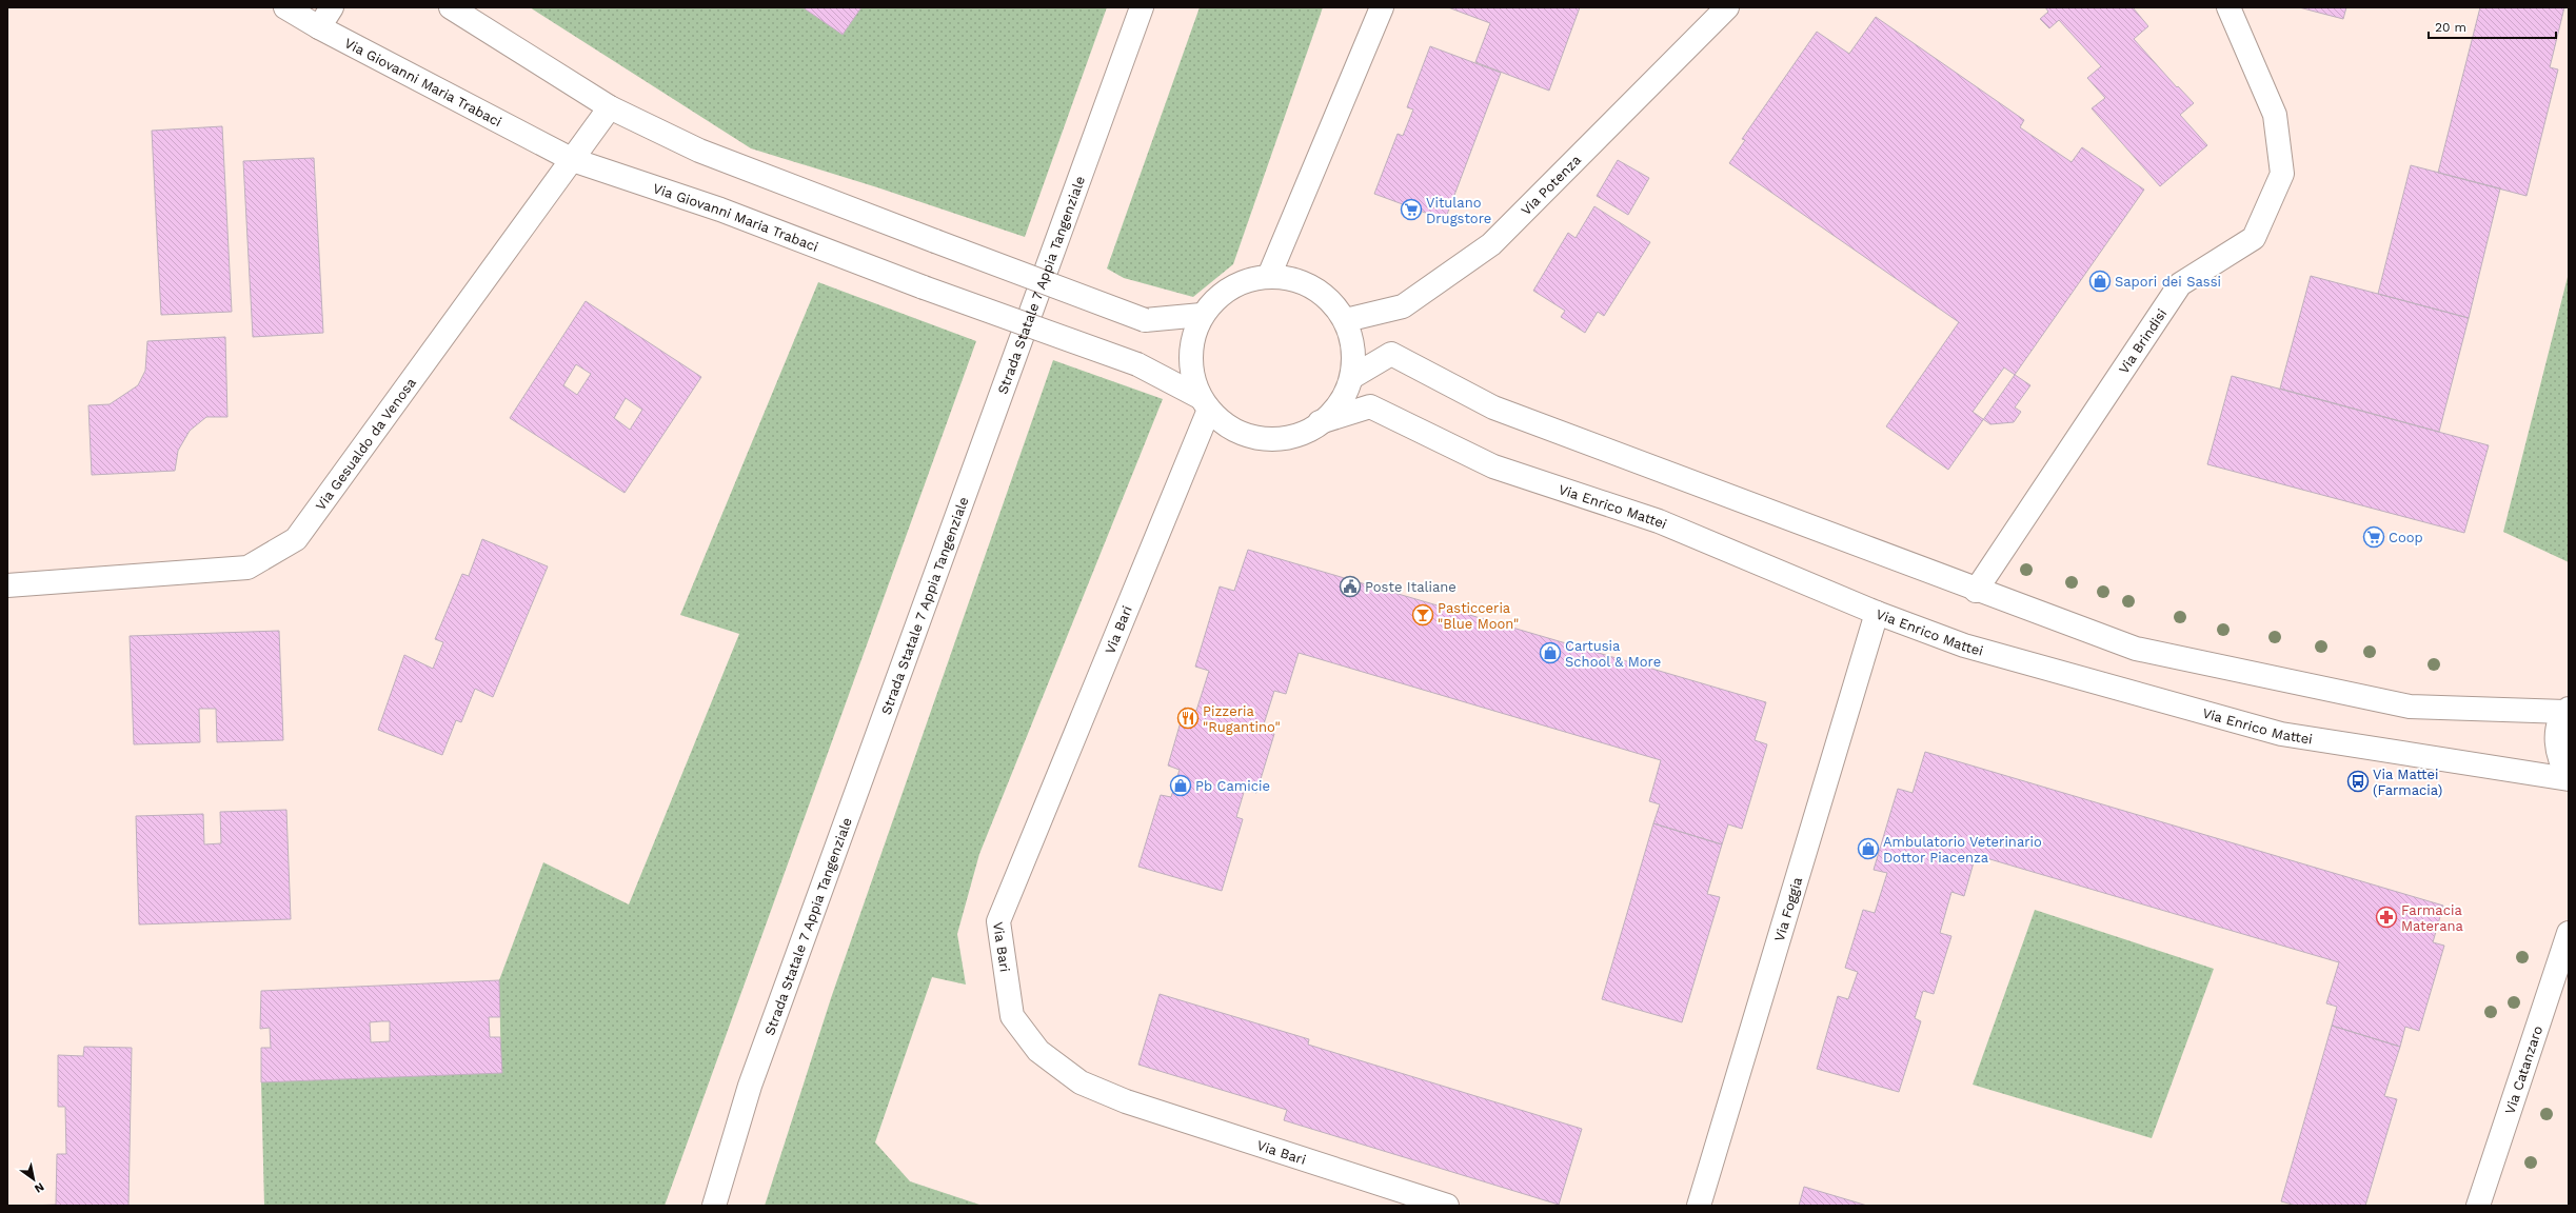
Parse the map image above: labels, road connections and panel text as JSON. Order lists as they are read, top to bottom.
{
  "streets": {
    "main road": [
      "Via Giovanni Maria Trabaci",
      "Via Potenza",
      "Strada Statale 7 Appia Tangenziale",
      "Via Brindisi",
      "Via Gesualdo da Venosa",
      "Via Enrico Mattei",
      "Via Bari",
      "Via Foggia",
      "Via Catanzaro"
    ]
  },
  "crossings": [
    ["Via Giovanni Maria Trabaci", "Via Gesualdo da Venosa"],
    ["Via Giovanni Maria Trabaci", "Via Enrico Mattei"],
    ["Via Giovanni Maria Trabaci", "Via Bari"],
    ["Via Enrico Mattei", "Via Foggia"]
  ],
  "places": {
    "supermarket": ["Vitulano Drugstore", "Coop"],
    "shop": [
      "Sapori dei Sassi",
      "Cartusia School & More",
      "Pb Camicie",
      "Ambulatorio Veterinario Dottor Piacenza"
    ],
    "public building": ["Poste Italiane"],
    "bar": ["Pasticceria \"Blue Moon\""],
    "restaurant": ["Pizzeria \"Rugantino\""],
    "bus stop": ["Via Mattei (Farmacia)"],
    "pharmacy": ["Farmacia Materana"]
  },
  "scale_bar": "20 m",
  "north": "bottom right"
}
